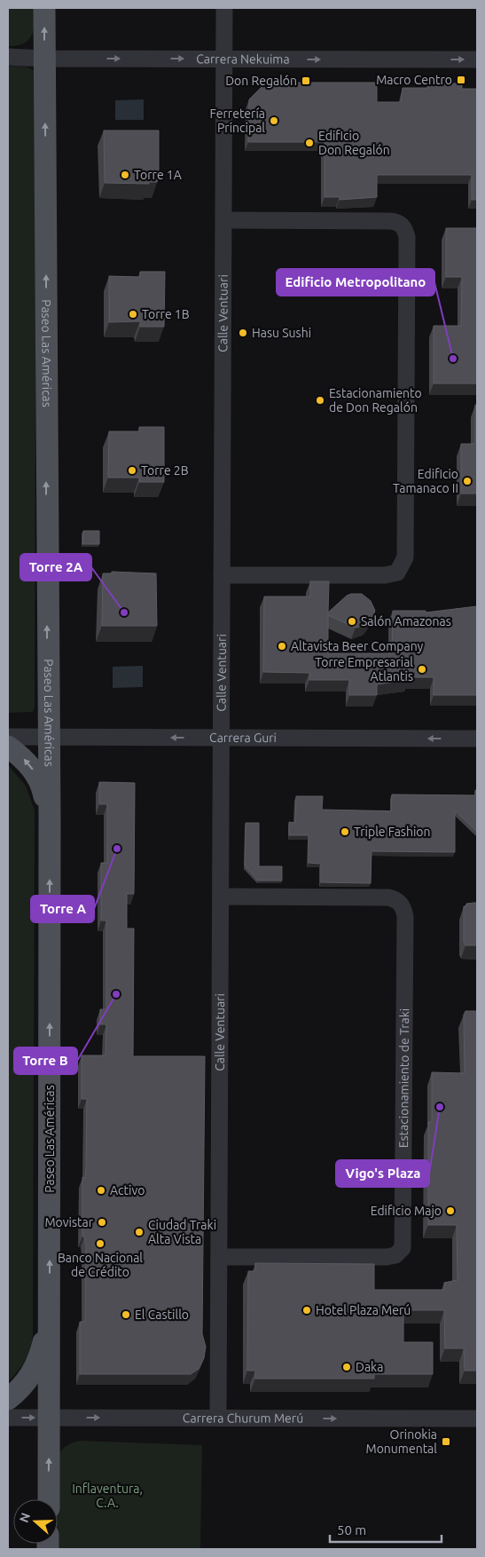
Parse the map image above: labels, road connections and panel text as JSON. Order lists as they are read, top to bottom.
{
  "streets": {
    "main road": ["Paseo Las Américas"],
    "street": [
      "Carrera Nekuima",
      "Calle Ventuari",
      "Carrera Guri",
      "Estacionamiento de Traki",
      "Carrera Churum Merú"
    ]
  },
  "crossings": [
    ["Carrera Nekuima", "Calle Ventuari"],
    ["Carrera Nekuima", "Paseo Las Américas"],
    ["Calle Ventuari", "Carrera Guri"],
    ["Calle Ventuari", "Estacionamiento de Traki"],
    ["Calle Ventuari", "Carrera Churum Merú"],
    ["Paseo Las Américas", "Carrera Guri"],
    ["Paseo Las Américas", "Carrera Churum Merú"]
  ],
  "one_way": [
    "Carrera Nekuima",
    "Paseo Las Américas",
    "Carrera Guri",
    "Carrera Churum Merú"
  ],
  "parks": ["Inflaventura, C.A."],
  "places": {
    "transit": ["Macro Centro", "Don Regalón", "Orinokia Monumental"],
    "other": [
      "Ferretería Principal",
      "Edificio Don Regalón",
      "Torre 1A",
      "Torre 1B",
      "Hasu Sushi",
      "Edificio Metropolitano",
      "Estacionamiento de Don Regalón",
      "Torre 2B",
      "Edificio Tamanaco II",
      "Torre 2A",
      "Salón Amazonas",
      "Altavista Beer Company",
      "Torre Empresarial Atlantis",
      "Triple Fashion",
      "Torre A",
      "Torre B",
      "Vigo's Plaza",
      "Activo",
      "Edificio Majo",
      "Movistar",
      "Ciudad Traki Alta Vista",
      "Banco Nacional de Crédito",
      "Hotel Plaza Merú",
      "El Castillo",
      "Daka"
    ]
  },
  "scale_bar": "50 m",
  "north": "left"
}
